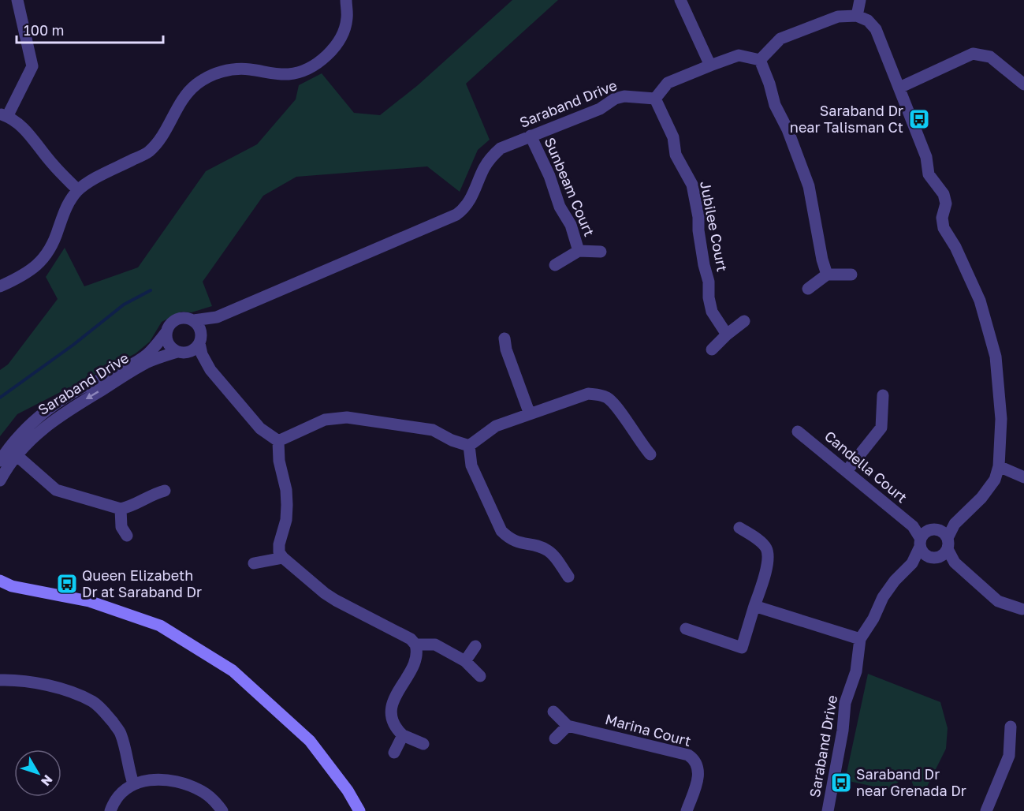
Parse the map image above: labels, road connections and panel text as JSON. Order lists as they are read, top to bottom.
{
  "streets": {
    "street": [
      "Saraband Drive",
      "Sunbeam Court",
      "Jubilee Court",
      "Candella Court",
      "Marina Court"
    ]
  },
  "crossings": [
    ["Saraband Drive", "Sunbeam Court"],
    ["Saraband Drive", "Jubilee Court"],
    ["Saraband Drive", "Candella Court"]
  ],
  "places": {
    "bus stop": ["Saraband Dr near Talisman Ct", "Queen Elizabeth Dr at Saraband Dr", "Saraband Dr near Grenada Dr"]
  },
  "scale_bar": "100 m",
  "north": "bottom right"
}
